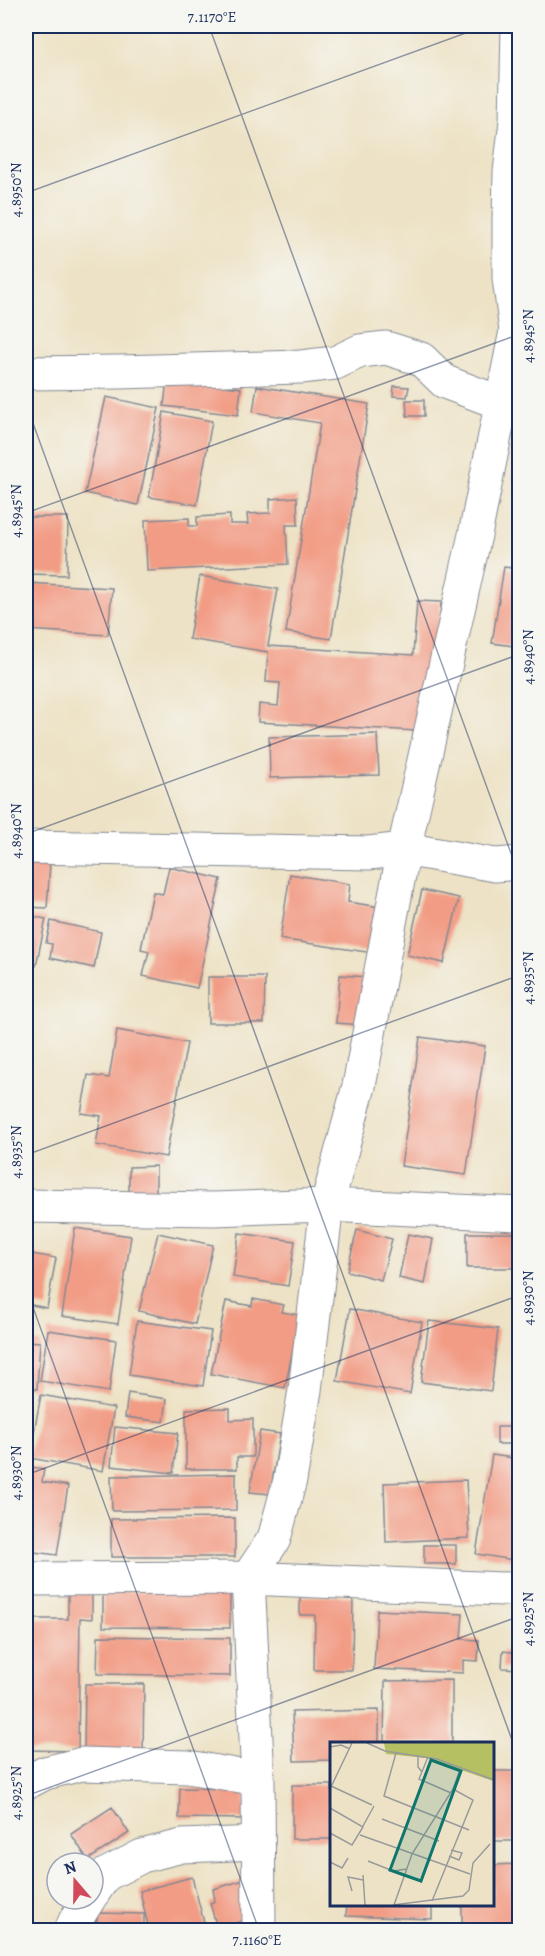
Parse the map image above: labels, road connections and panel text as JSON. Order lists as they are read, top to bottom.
{
  "north": "top",
  "coordinates": [
    "7.1170°E",
    "4.8950°N",
    "4.8945°N",
    "4.8940°N",
    "4.8935°N",
    "4.8930°N",
    "4.8925°N",
    "7.1160°E"
  ]
}
